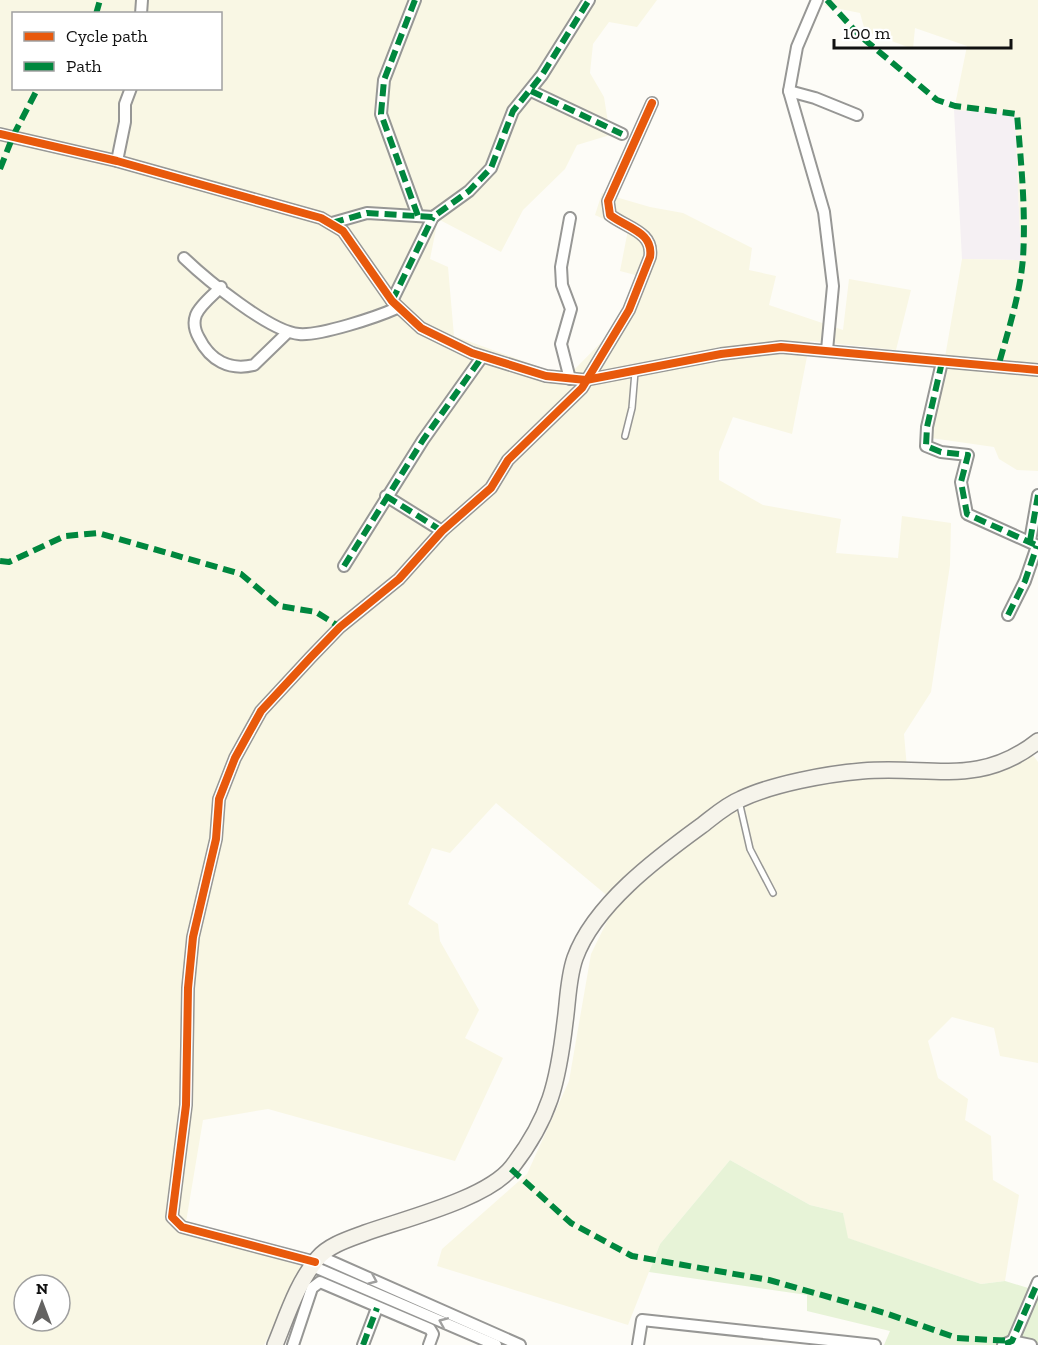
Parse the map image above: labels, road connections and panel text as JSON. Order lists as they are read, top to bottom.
{
  "legend": ["Cycle path", "Path"],
  "scale_bar": "100 m",
  "north": "top"
}
